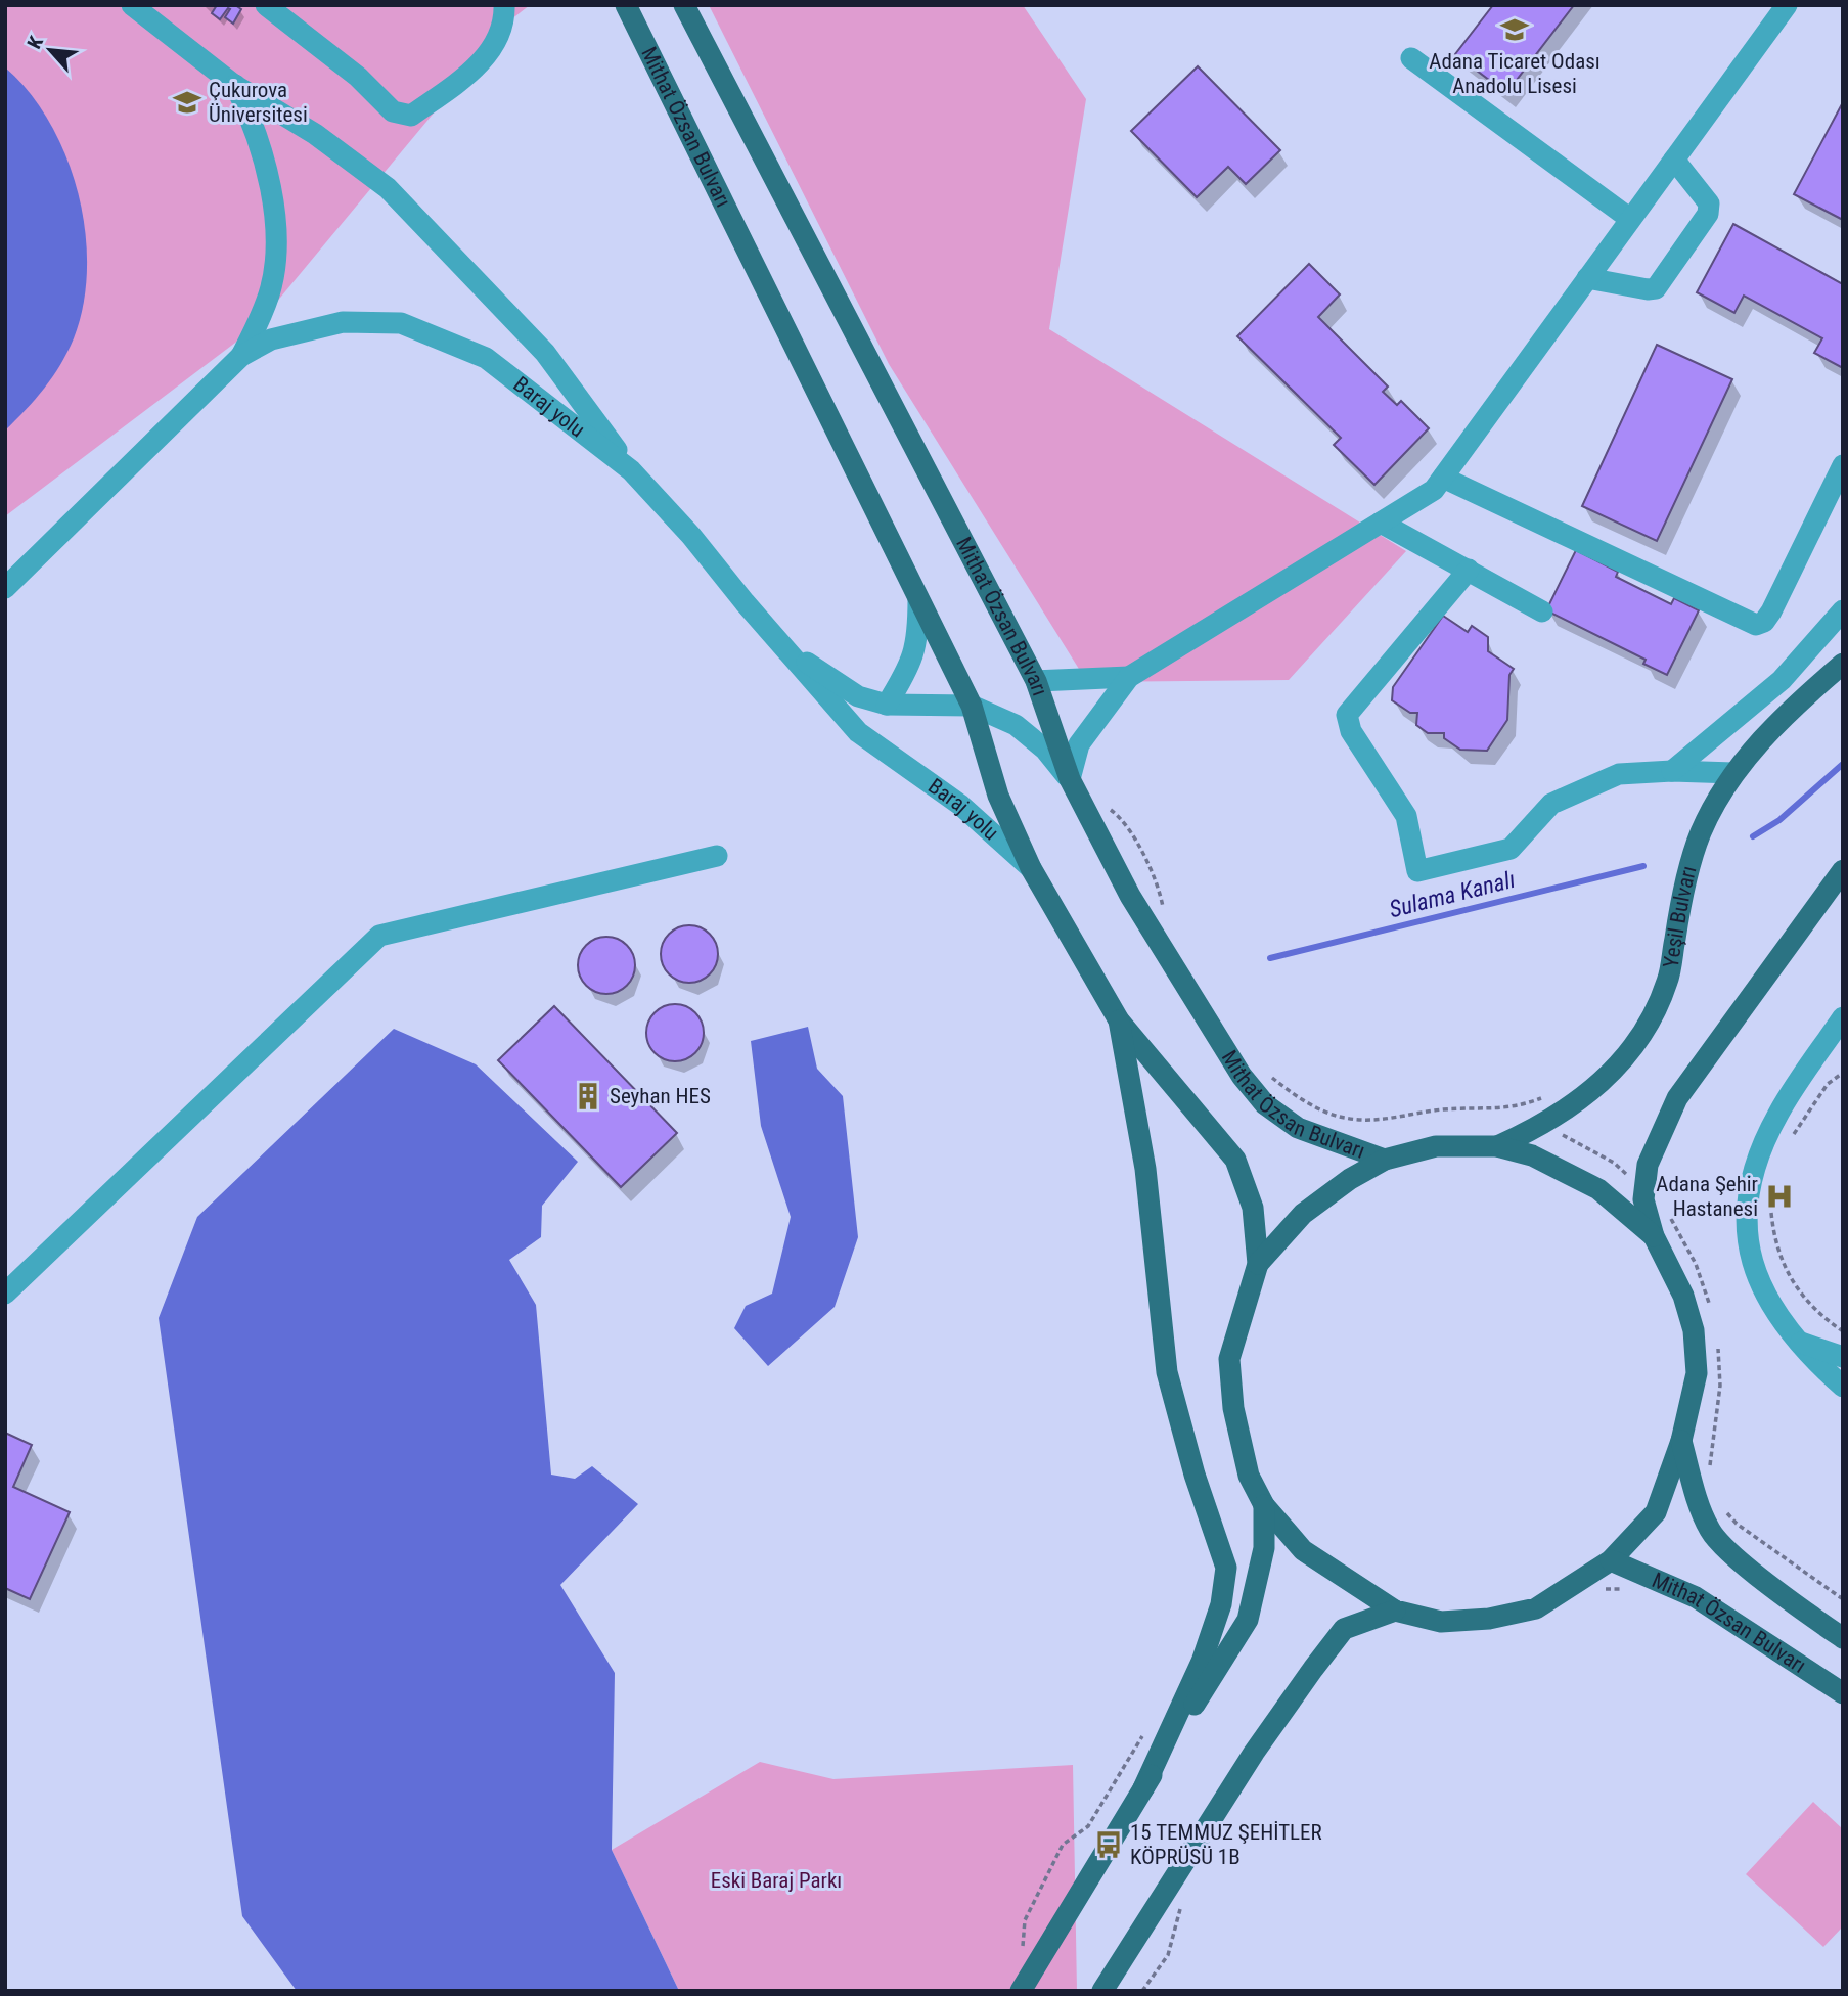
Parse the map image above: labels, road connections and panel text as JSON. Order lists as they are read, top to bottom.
{
  "streets": {
    "main road": ["Mithat Özsan Bulvarı", "Yeşil Bulvarı"],
    "street": ["Baraj yolu"]
  },
  "crossings": [
    ["Mithat Özsan Bulvarı", "Baraj yolu"]
  ],
  "water": ["Sulama Kanalı"],
  "parks": ["Eski Baraj Parkı"],
  "places": {
    "school or university": ["Adana Ticaret Odası Anadolu Lisesi", "Çukurova Üniversitesi"],
    "building": ["Seyhan HES"],
    "hospital": ["Adana Şehir Hastanesi"],
    "bus stop": ["15 TEMMUZ ŞEHİTLER KÖPRÜSÜ 1B"]
  },
  "north": "top left"
}
